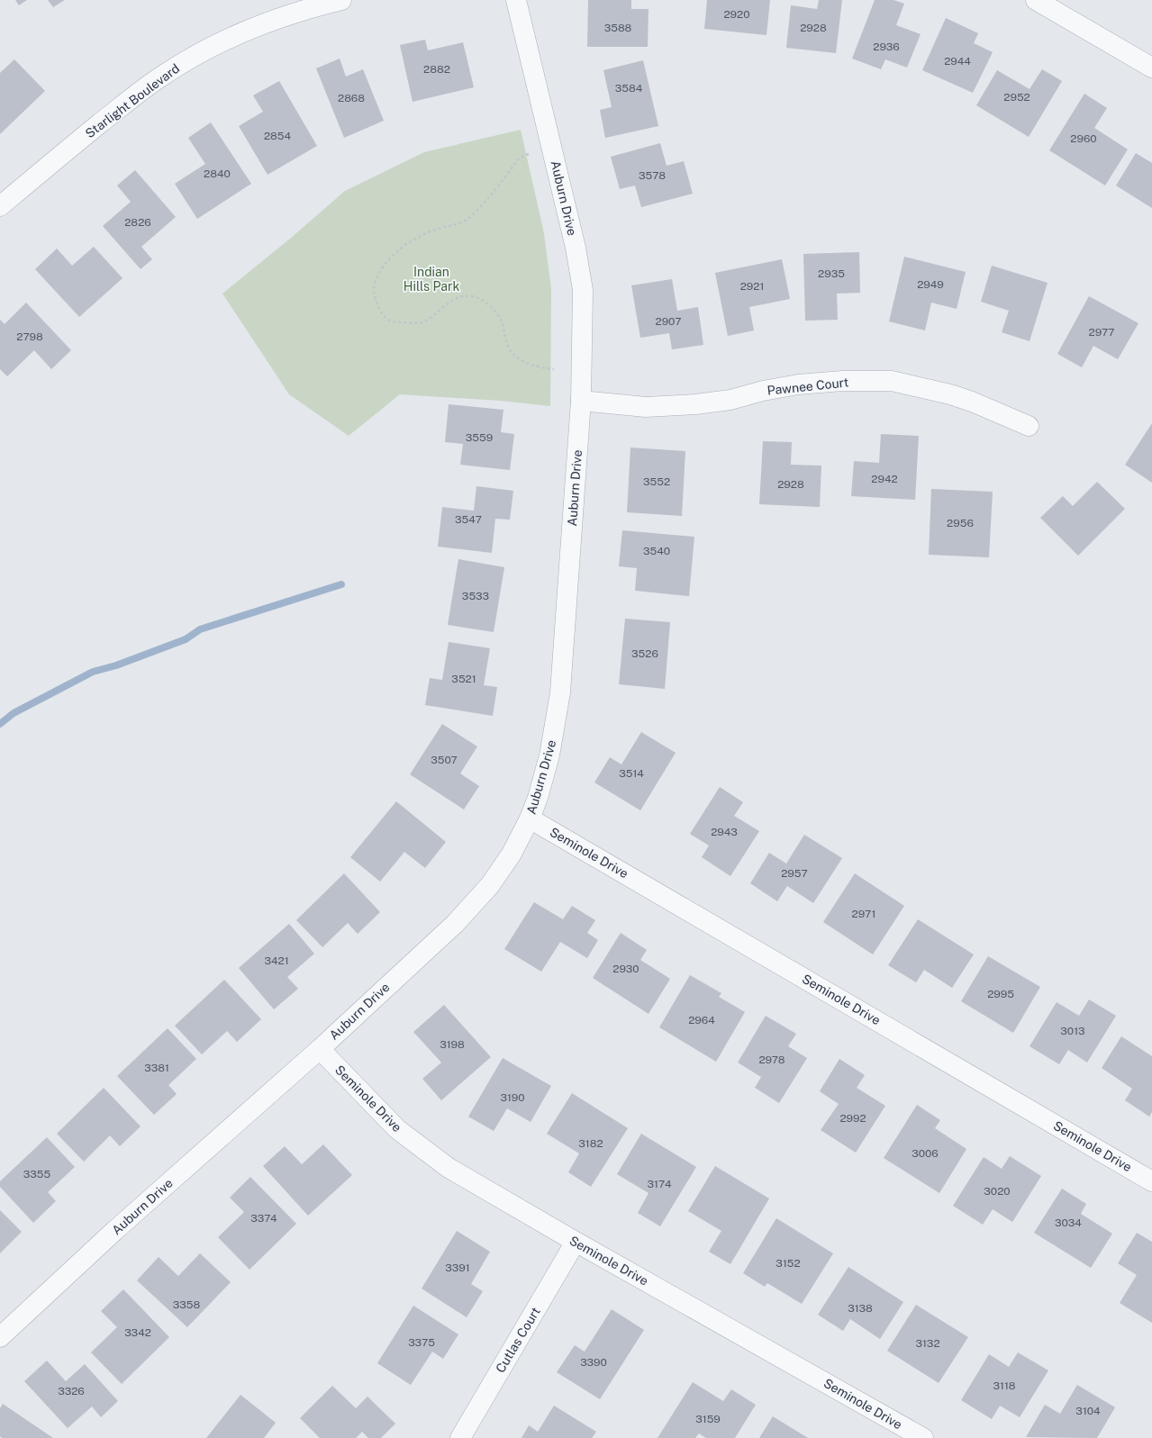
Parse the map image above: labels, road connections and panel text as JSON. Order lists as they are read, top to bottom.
{
  "streets": {
    "street": [
      "Starlight Boulevard",
      "Auburn Drive",
      "Pawnee Court",
      "Seminole Drive",
      "Cutlas Court"
    ]
  },
  "crossings": [
    ["Auburn Drive", "Pawnee Court"],
    ["Auburn Drive", "Seminole Drive"],
    ["Seminole Drive", "Cutlas Court"]
  ],
  "parks": ["Indian Hills Park"],
  "house_numbers": [
    "2920",
    "3588",
    "2928",
    "2936",
    "2944",
    "2882",
    "3584",
    "2952",
    "2868",
    "2854",
    "2960",
    "2840",
    "3578",
    "2826",
    "2935",
    "2949",
    "2921",
    "2907",
    "2977",
    "2798",
    "3559",
    "2942",
    "3552",
    "2928",
    "3547",
    "2956",
    "3540",
    "3533",
    "3526",
    "3521",
    "3507",
    "3514",
    "2943",
    "2957",
    "2971",
    "3421",
    "2930",
    "2995",
    "2964",
    "3013",
    "3198",
    "2978",
    "3381",
    "3190",
    "2992",
    "3182",
    "3006",
    "3355",
    "3174",
    "3020",
    "3374",
    "3034",
    "3152",
    "3391",
    "3358",
    "3138",
    "3342",
    "3375",
    "3132",
    "3390",
    "3118",
    "3326",
    "3104",
    "3159"
  ]
}
